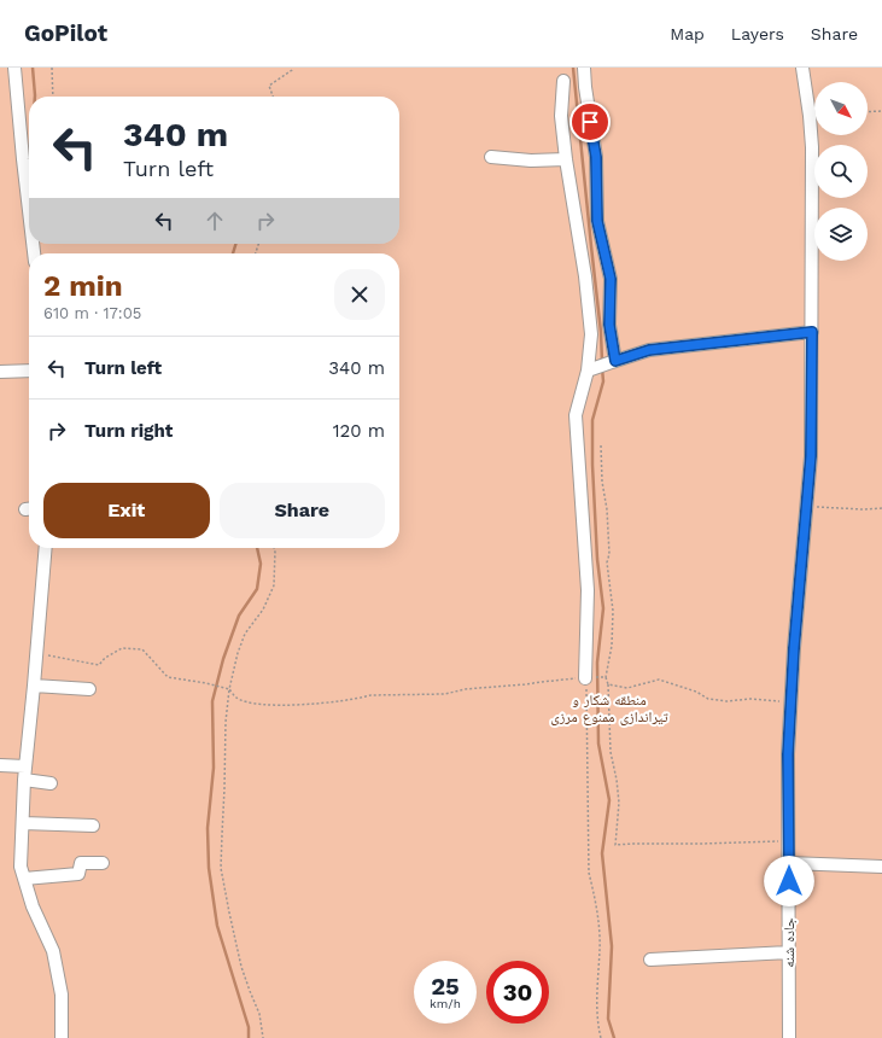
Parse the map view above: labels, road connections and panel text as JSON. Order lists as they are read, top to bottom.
{
  "streets": {
    "street": ["جاده شنه"]
  },
  "parks": ["منطقه شکار و تیراندازی ممنوع مرزی"],
  "north": "bottom right",
  "page": {
    "header": "GoPilot",
    "nav": ["Map", "Layers", "Share"],
    "turn": ["340 m", "Turn left"],
    "heading": ["2 min", "610 m · 17:05"],
    "list": [
      {
        "name": "Turn left",
        "value": "340 m"
      },
      {
        "name": "Turn right",
        "value": "120 m"
      }
    ],
    "buttons": ["Exit", "Share"],
    "speed": "25 km/h",
    "limit": "30"
  }
}
